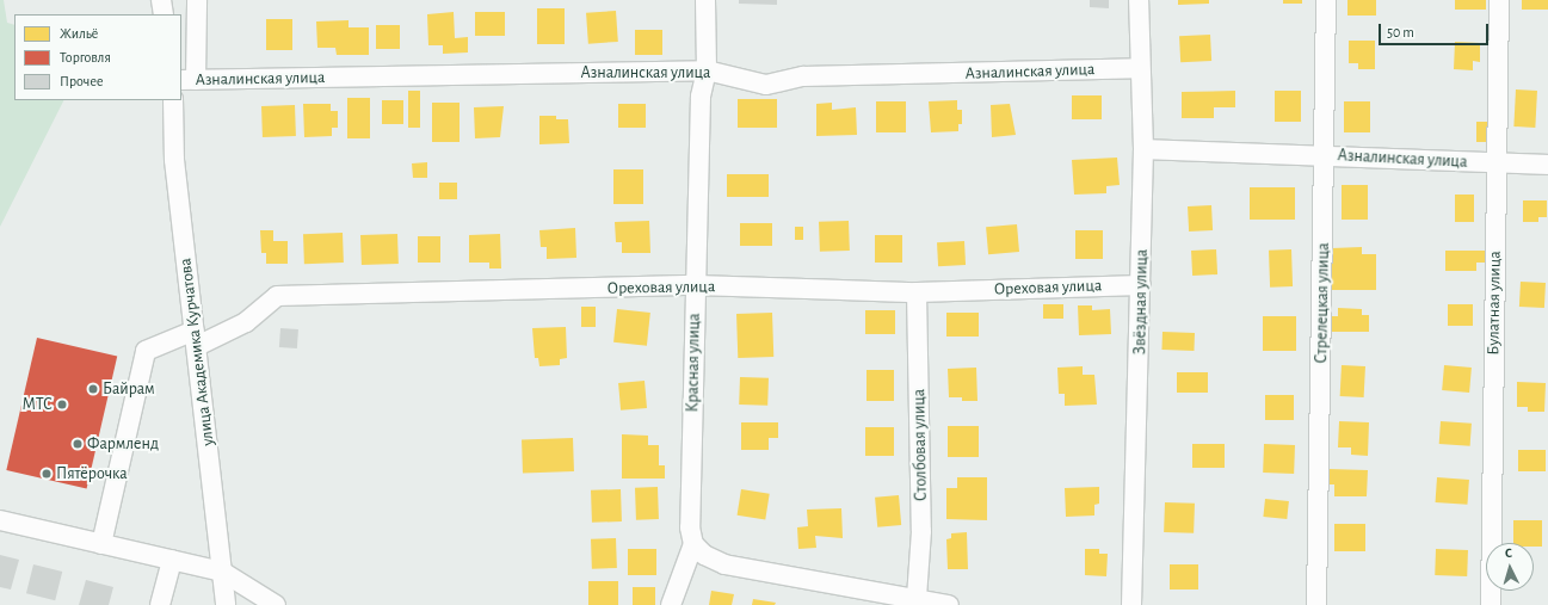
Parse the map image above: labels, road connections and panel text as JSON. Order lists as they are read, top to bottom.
{
  "streets": {
    "street": [
      "Азналинская улица",
      "Ореховая улица",
      "Звёздная улица",
      "Стрелецкая улица",
      "Булатная улица",
      "улица Академика Курчатова",
      "Красная улица",
      "Столбовая улица"
    ]
  },
  "crossings": [
    ["Азналинская улица", "Звёздная улица"],
    ["Азналинская улица", "Стрелецкая улица"],
    ["Азналинская улица", "Булатная улица"],
    ["Азналинская улица", "Красная улица"],
    ["Ореховая улица", "Звёздная улица"],
    ["Ореховая улица", "улица Академика Курчатова"],
    ["Ореховая улица", "Красная улица"],
    ["Ореховая улица", "Столбовая улица"]
  ],
  "places": [
    "Байрам",
    "МТС",
    "Фармленд",
    "Пятёрочка"
  ],
  "legend": ["Жильё", "Торговля", "Прочее"],
  "scale_bar": "50 m",
  "north": "top"
}
